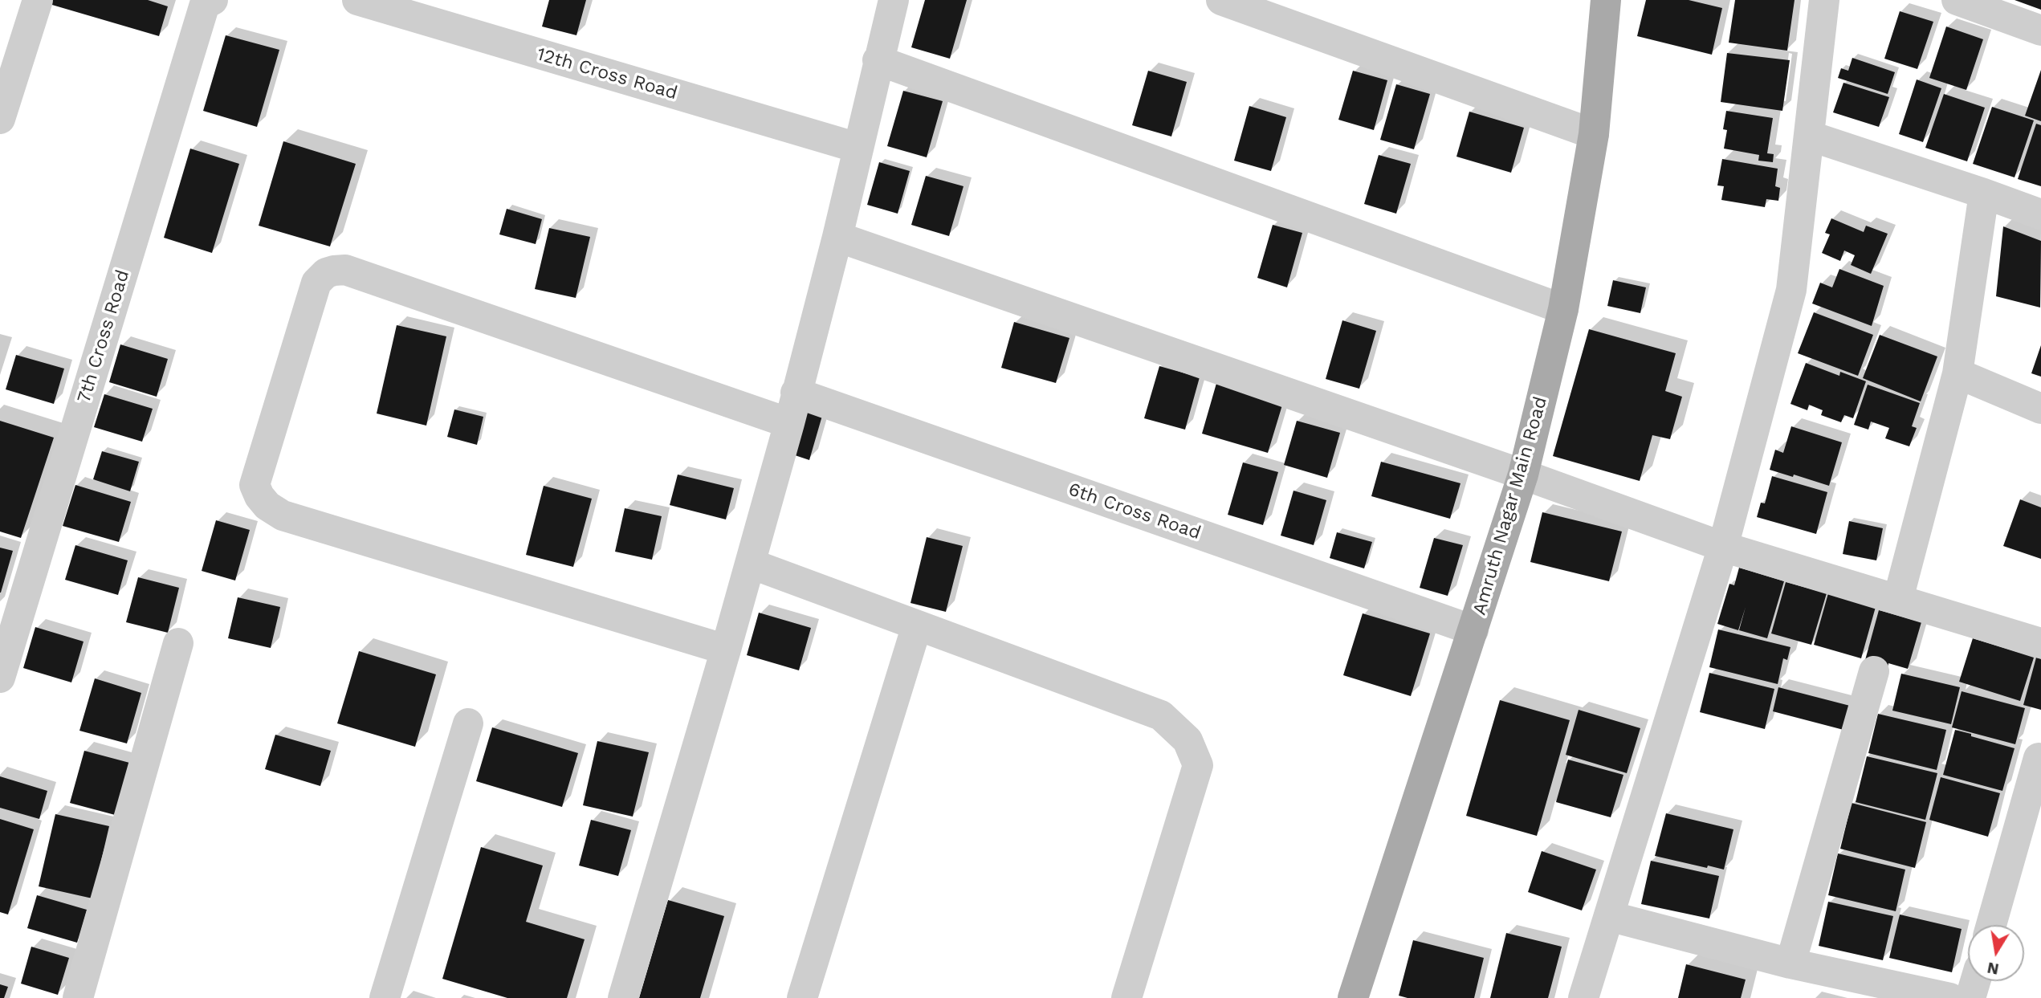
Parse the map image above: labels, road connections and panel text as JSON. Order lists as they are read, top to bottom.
{
  "streets": {
    "main road": ["Amruth Nagar Main Road"],
    "street": ["12th Cross Road", "7th Cross Road", "6th Cross Road"]
  },
  "crossings": [
    ["Amruth Nagar Main Road", "6th Cross Road"]
  ],
  "north": "bottom"
}
